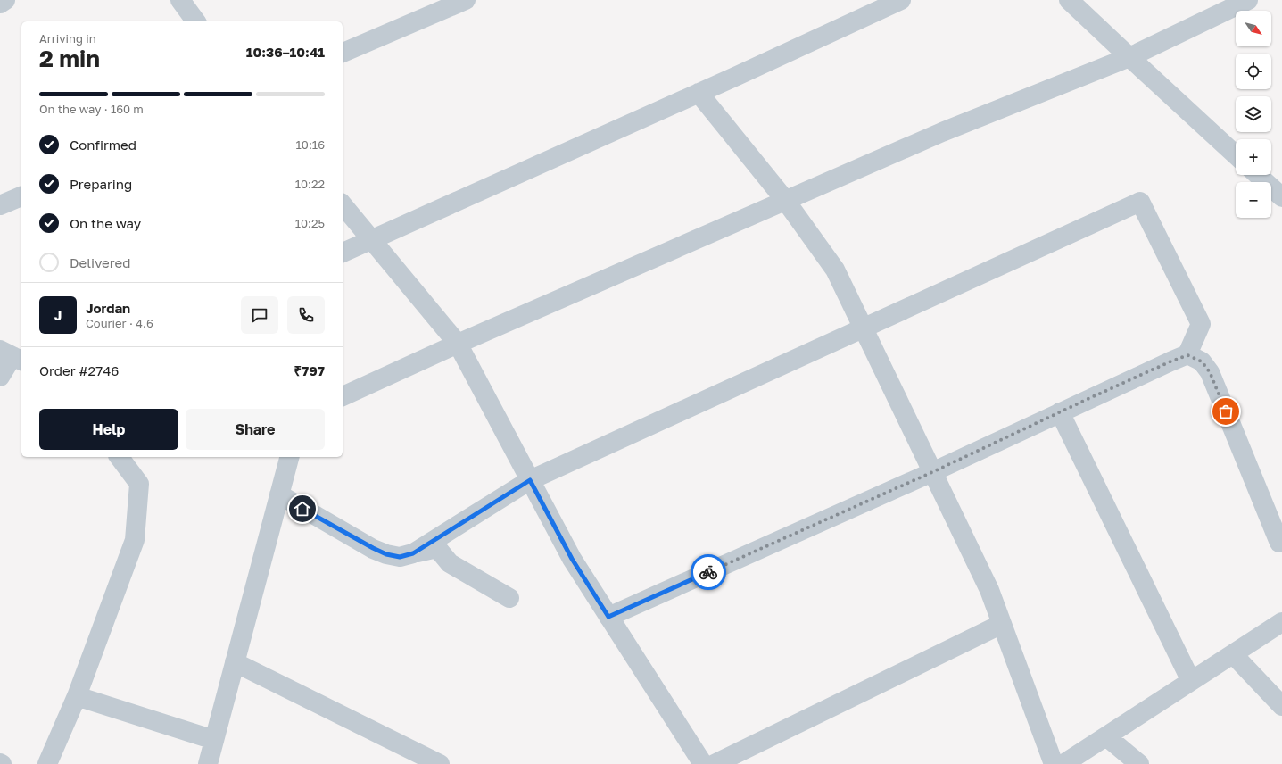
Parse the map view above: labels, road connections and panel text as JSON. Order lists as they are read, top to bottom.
{
  "north": "bottom right",
  "page": {
    "map_buttons": ["+", "−"],
    "heading": ["2 min", "Arriving in", "10:36–10:41"],
    "panel": [
      "Jordan",
      "Courier · 4.6",
      "Order #2746",
      "₹797"
    ],
    "bar": "On the way · 160 m",
    "list": [
      ["Confirmed", "10:16"],
      ["Preparing", "10:22"],
      ["On the way", "10:25"],
      "Delivered"
    ],
    "round": "J",
    "buttons": ["Help", "Share"]
  }
}
